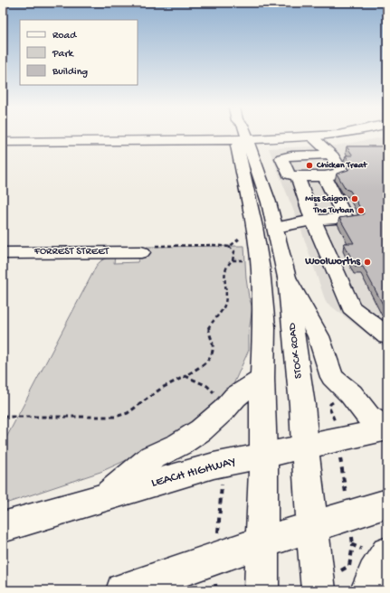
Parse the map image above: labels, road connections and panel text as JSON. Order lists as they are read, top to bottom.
{
  "streets": {
    "main road": ["FORREST STREET", "STOCK ROAD", "LEACH HIGHWAY"]
  },
  "crossings": [
    ["STOCK ROAD", "LEACH HIGHWAY"]
  ],
  "places": [
    "Chicken Treat",
    "Miss Saigon",
    "The Turban",
    "Woolworths"
  ],
  "legend": ["Road", "Park", "Building"]
}
